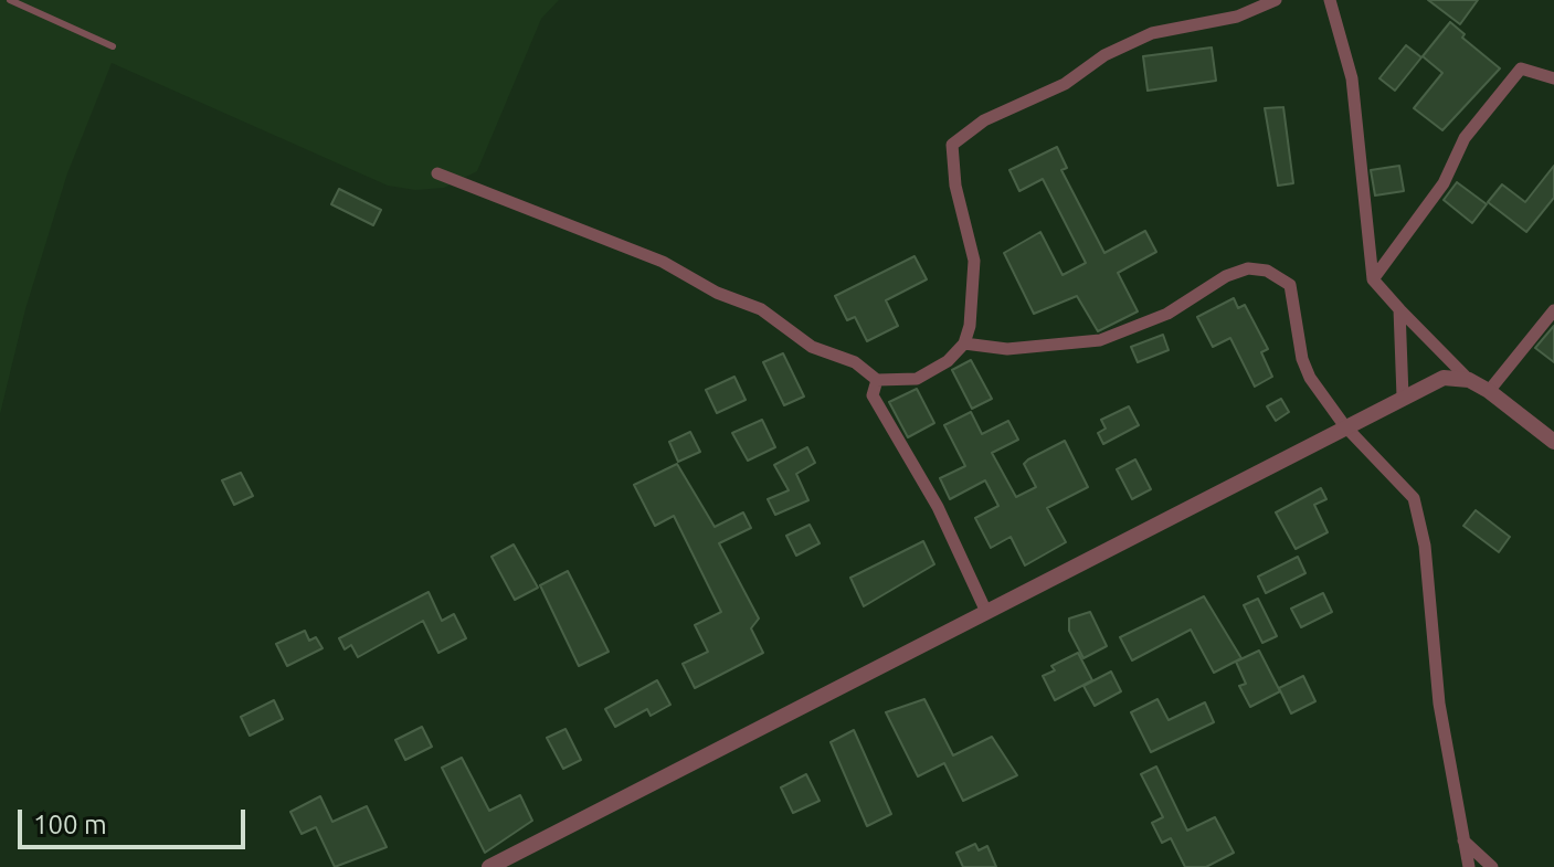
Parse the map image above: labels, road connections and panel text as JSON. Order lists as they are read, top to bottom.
{
  "scale_bar": "100 m"
}
